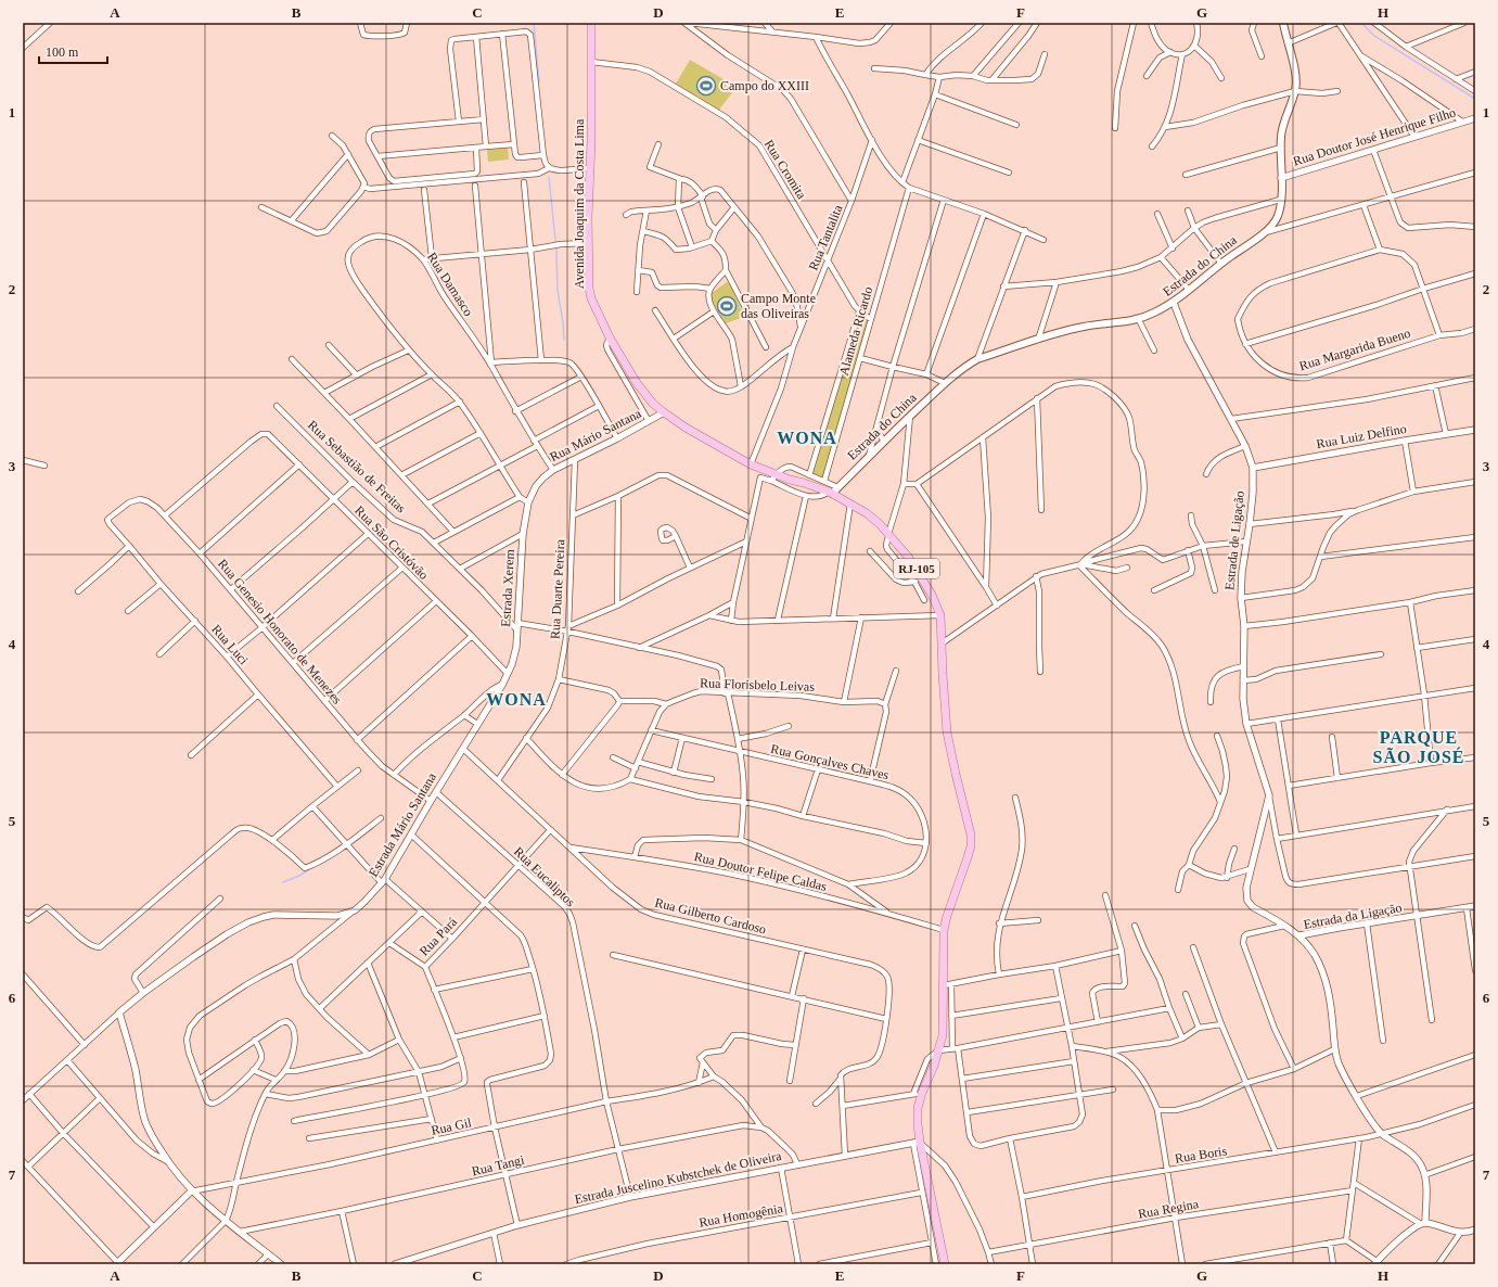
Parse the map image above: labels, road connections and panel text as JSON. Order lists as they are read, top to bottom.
{
  "streets": {
    "main road": ["Avenida Joaquim da Costa Lima", "Estrada do China", "RJ-105"],
    "street": [
      "Rua Doutor José Henrique Filho",
      "Rua Cromita",
      "Rua Tantalita",
      "Rua Damasco",
      "Alameda Ricardo",
      "Rua Margarida Bueno",
      "Rua Mário Santana",
      "Rua Luiz Delfino",
      "Rua Sebastião de Freitas",
      "Estrada de Ligação",
      "Rua São Cristóvão",
      "Estrada Xerem",
      "Rua Duarte Pereira",
      "Rua Genesio Honorato de Menezes",
      "Rua Luci",
      "Rua Florisbelo Leivas",
      "Rua Gonçalves Chaves",
      "Estrada Mário Santana",
      "Rua Doutor Felipe Caldas",
      "Rua Eucaliptos",
      "Rua Gilberto Cardoso",
      "Estrada da Ligação",
      "Rua Pará",
      "Rua Gil",
      "Rua Boris",
      "Rua Tangi",
      "Estrada Juscelino Kubstchek de Oliveira",
      "Rua Regina",
      "Rua Homogênia"
    ]
  },
  "crossings": [
    ["Rua Cromita", "Avenida Joaquim da Costa Lima"],
    ["Rua Cromita", "Rua Tantalita"],
    ["Rua Cromita", "Alameda Ricardo"],
    ["Avenida Joaquim da Costa Lima", "Rua Tantalita"],
    ["Avenida Joaquim da Costa Lima", "Estrada do China"],
    ["Avenida Joaquim da Costa Lima", "Rua Mário Santana"],
    ["Avenida Joaquim da Costa Lima", "Rua Doutor Felipe Caldas"],
    ["Avenida Joaquim da Costa Lima", "Estrada Juscelino Kubstchek de Oliveira"],
    ["Estrada do China", "Estrada de Ligação"],
    ["Rua Damasco", "Rua Mário Santana"],
    ["Rua Mário Santana", "Estrada Xerem"],
    ["Rua Mário Santana", "Rua Duarte Pereira"],
    ["Rua Luiz Delfino", "Estrada de Ligação"],
    ["Rua Sebastião de Freitas", "Estrada Xerem"],
    ["Rua São Cristóvão", "Estrada Xerem"],
    ["Rua São Cristóvão", "Rua Genesio Honorato de Menezes"],
    ["Rua São Cristóvão", "Estrada Mário Santana"],
    ["Estrada Xerem", "Estrada Mário Santana"],
    ["Rua Duarte Pereira", "Rua Gilberto Cardoso"],
    ["Rua Genesio Honorato de Menezes", "Rua Luci"],
    ["Rua Genesio Honorato de Menezes", "Estrada Mário Santana"],
    ["Estrada Mário Santana", "Rua Eucaliptos"],
    ["Estrada Mário Santana", "Rua Gilberto Cardoso"],
    ["Rua Doutor Felipe Caldas", "Rua Gilberto Cardoso"],
    ["Rua Eucaliptos", "Rua Pará"],
    ["Rua Eucaliptos", "Rua Gil"],
    ["Rua Eucaliptos", "Rua Tangi"],
    ["Rua Eucaliptos", "Estrada Juscelino Kubstchek de Oliveira"],
    ["Rua Gilberto Cardoso", "Rua Pará"],
    ["Estrada da Ligação", "Rua Boris"]
  ],
  "districts": ["WONA", "WONA", "PARQUE SÃO JOSÉ"],
  "places": {
    "sports": ["Campo do XXIII", "Campo Monte das Oliveiras"]
  },
  "scale_bar": "100 m",
  "grid": {
    "columns": [
      "A",
      "B",
      "C",
      "D",
      "E",
      "F",
      "G",
      "H"
    ],
    "rows": [
      "1",
      "2",
      "3",
      "4",
      "5",
      "6",
      "7"
    ]
  }
}
